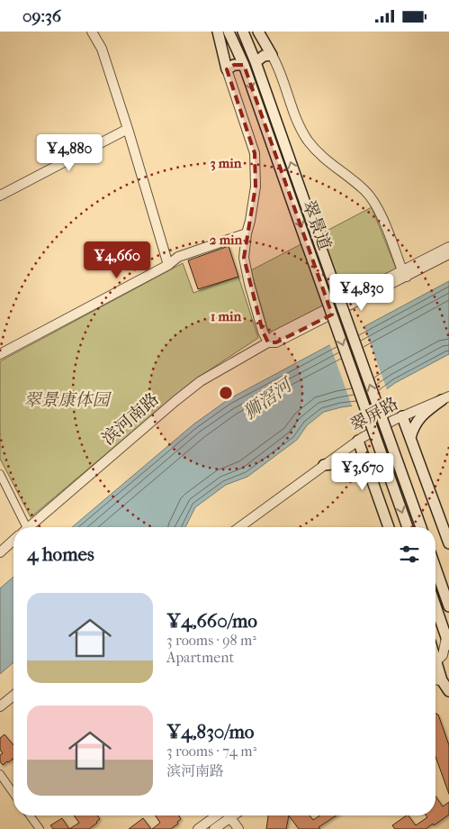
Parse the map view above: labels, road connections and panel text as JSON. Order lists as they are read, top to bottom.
{
  "streets": {
    "main road": ["翠景道"],
    "street": ["翠屏路", "滨河南路"]
  },
  "water": ["狮滘河"],
  "parks": ["翠景康体园"],
  "page": {
    "status": "09:36",
    "price": [
      "¥4,880",
      "¥4,660",
      "¥4,830",
      "¥3,670"
    ],
    "heading": "4 homes",
    "list": [
      {
        "name": "¥4,660/mo",
        "note": "3 rooms · 98 m² · Apartment"
      },
      {
        "name": "¥4,830/mo",
        "note": "3 rooms · 74 m² · 滨河南路"
      }
    ]
  },
  "rings": ["3 min", "2 min", "1 min"]
}
